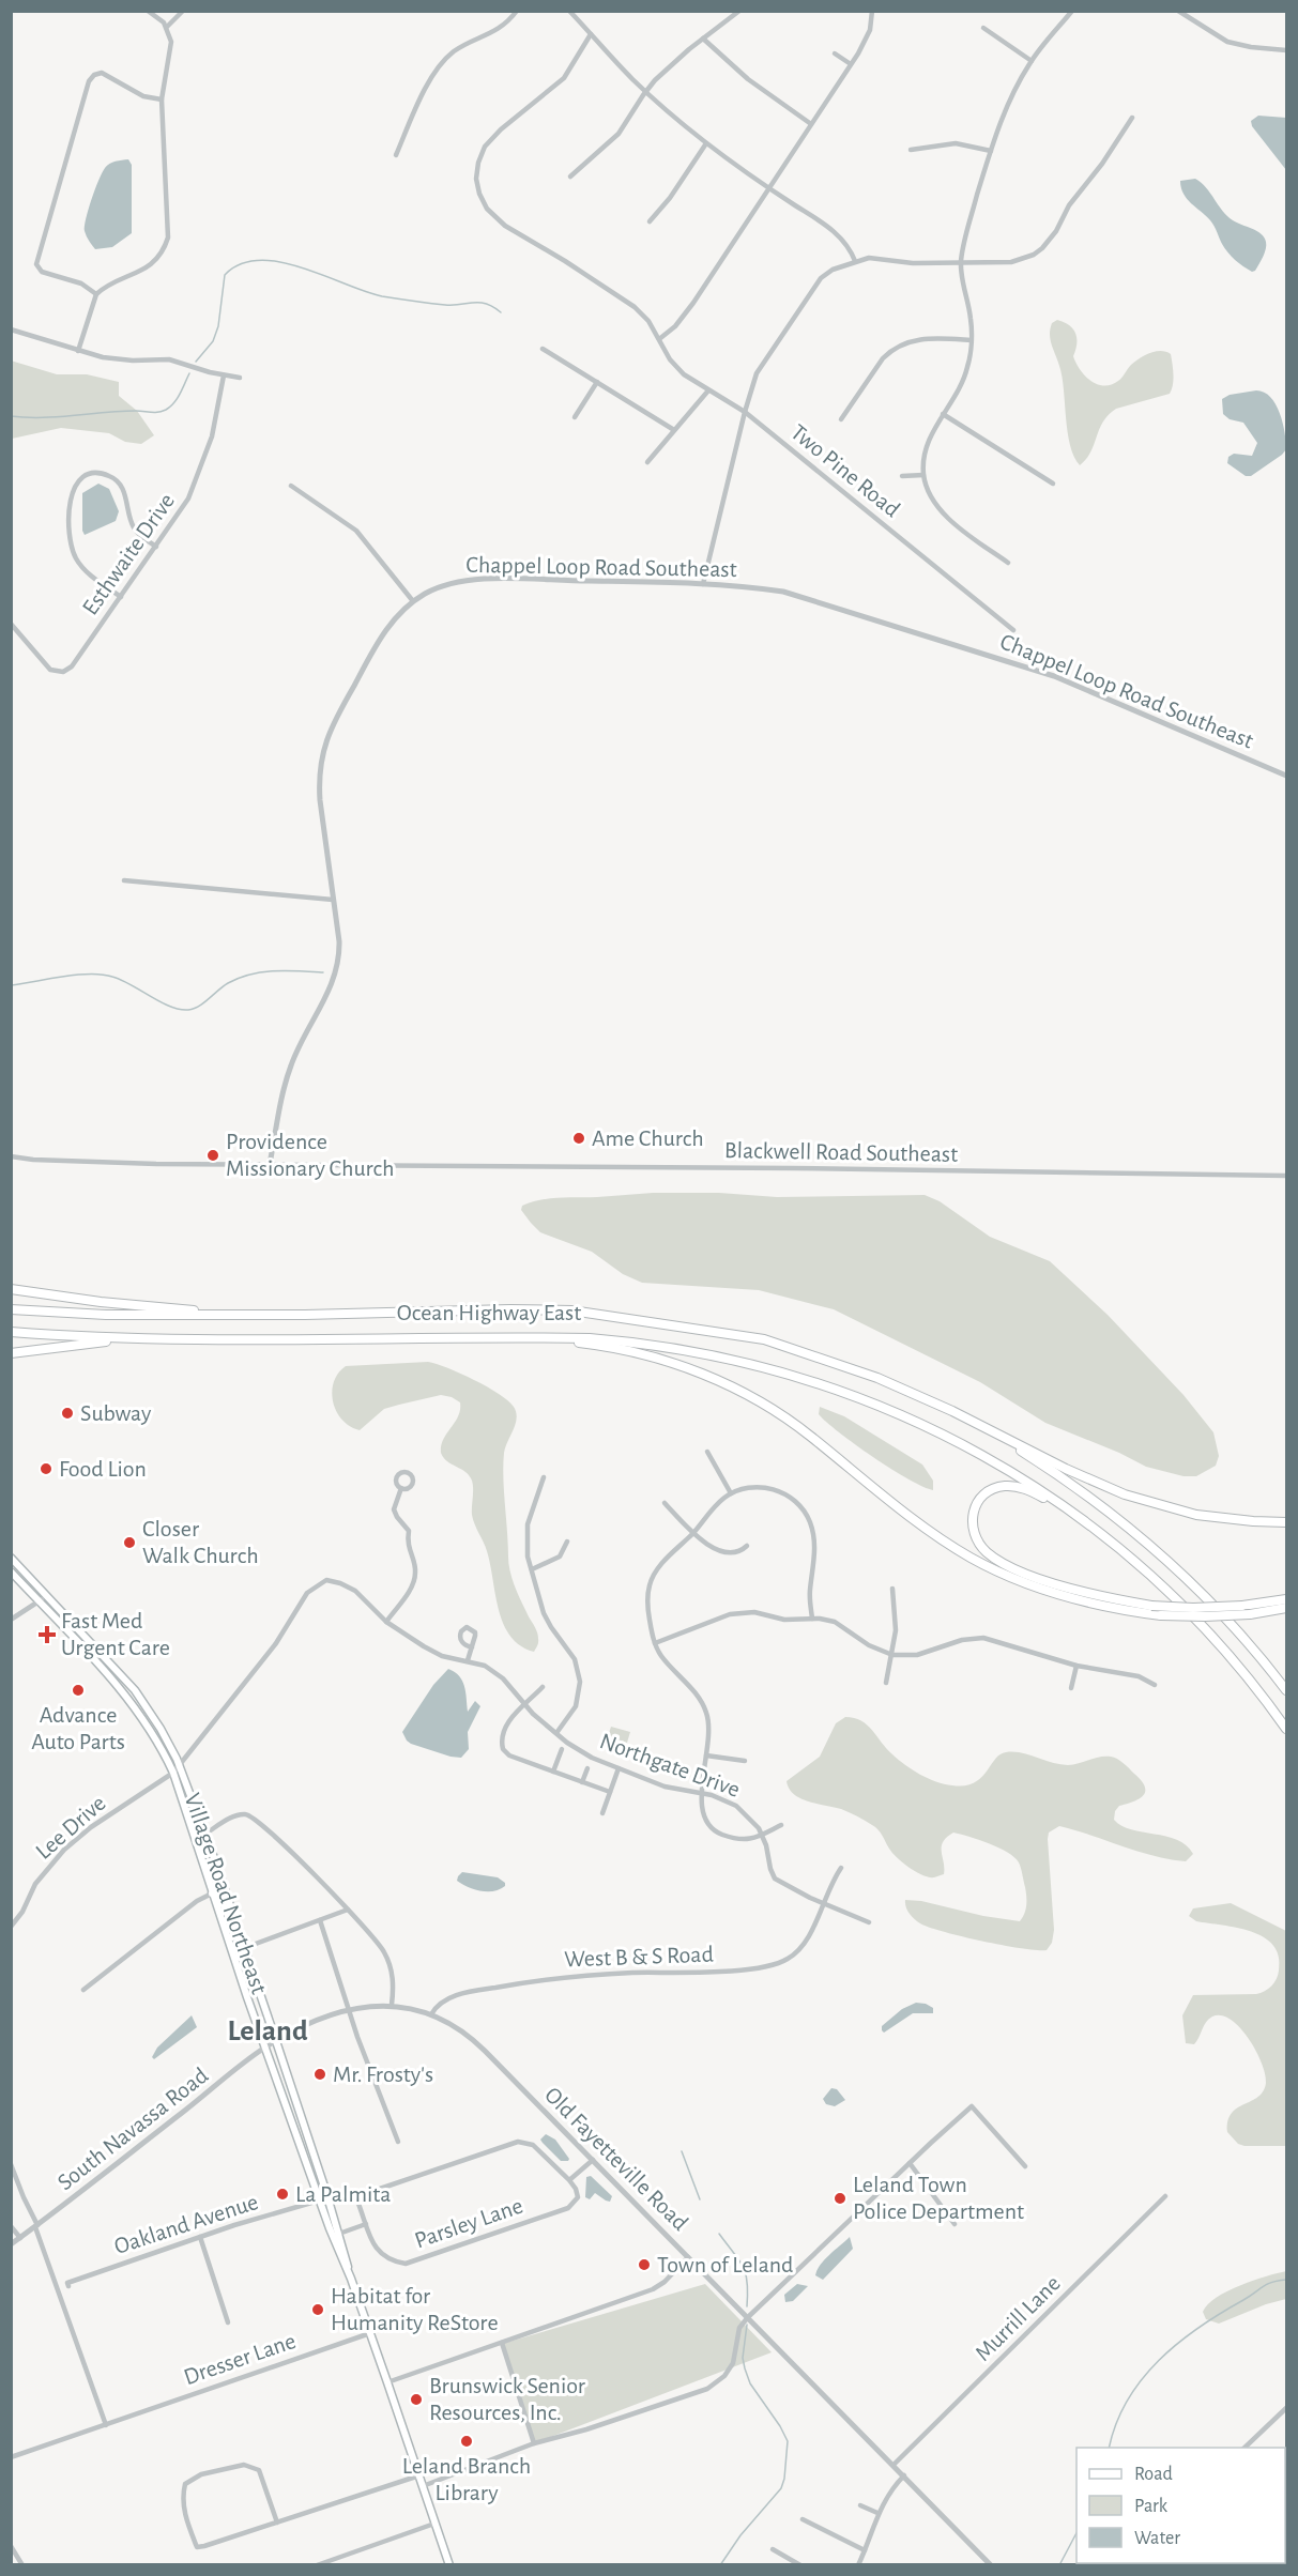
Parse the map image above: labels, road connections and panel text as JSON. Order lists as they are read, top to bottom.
{
  "streets": {
    "highway": ["Ocean Highway East"],
    "main road": ["Village Road Northeast"],
    "street": [
      "Two Pine Road",
      "Esthwaite Drive",
      "Chappel Loop Road Southeast",
      "Blackwell Road Southeast",
      "Northgate Drive",
      "Lee Drive",
      "West B & S Road",
      "South Navassa Road",
      "Old Fayetteville Road",
      "Parsley Lane",
      "Oakland Avenue",
      "Murrill Lane",
      "Dresser Lane"
    ]
  },
  "crossings": [
    ["Chappel Loop Road Southeast", "Blackwell Road Southeast"],
    ["Northgate Drive", "Lee Drive"],
    ["Northgate Drive", "Village Road Northeast"],
    ["Northgate Drive", "West B & S Road"],
    ["Lee Drive", "Village Road Northeast"],
    ["Village Road Northeast", "South Navassa Road"],
    ["Village Road Northeast", "Old Fayetteville Road"],
    ["Village Road Northeast", "Oakland Avenue"],
    ["Village Road Northeast", "Dresser Lane"],
    ["West B & S Road", "Old Fayetteville Road"],
    ["South Navassa Road", "Old Fayetteville Road"],
    ["Old Fayetteville Road", "Murrill Lane"]
  ],
  "districts": ["Leland"],
  "places": {
    "other": [
      "Ame Church",
      "Providence Missionary Church",
      "Subway",
      "Food Lion",
      "Closer Walk Church",
      "Advance Auto Parts",
      "Mr. Frosty's",
      "La Palmita",
      "Leland Town Police Department",
      "Town of Leland",
      "Habitat for Humanity ReStore",
      "Brunswick Senior Resources, Inc.",
      "Leland Branch Library"
    ],
    "health": ["Fast Med Urgent Care"]
  },
  "legend": ["Road", "Park", "Water"]
}
